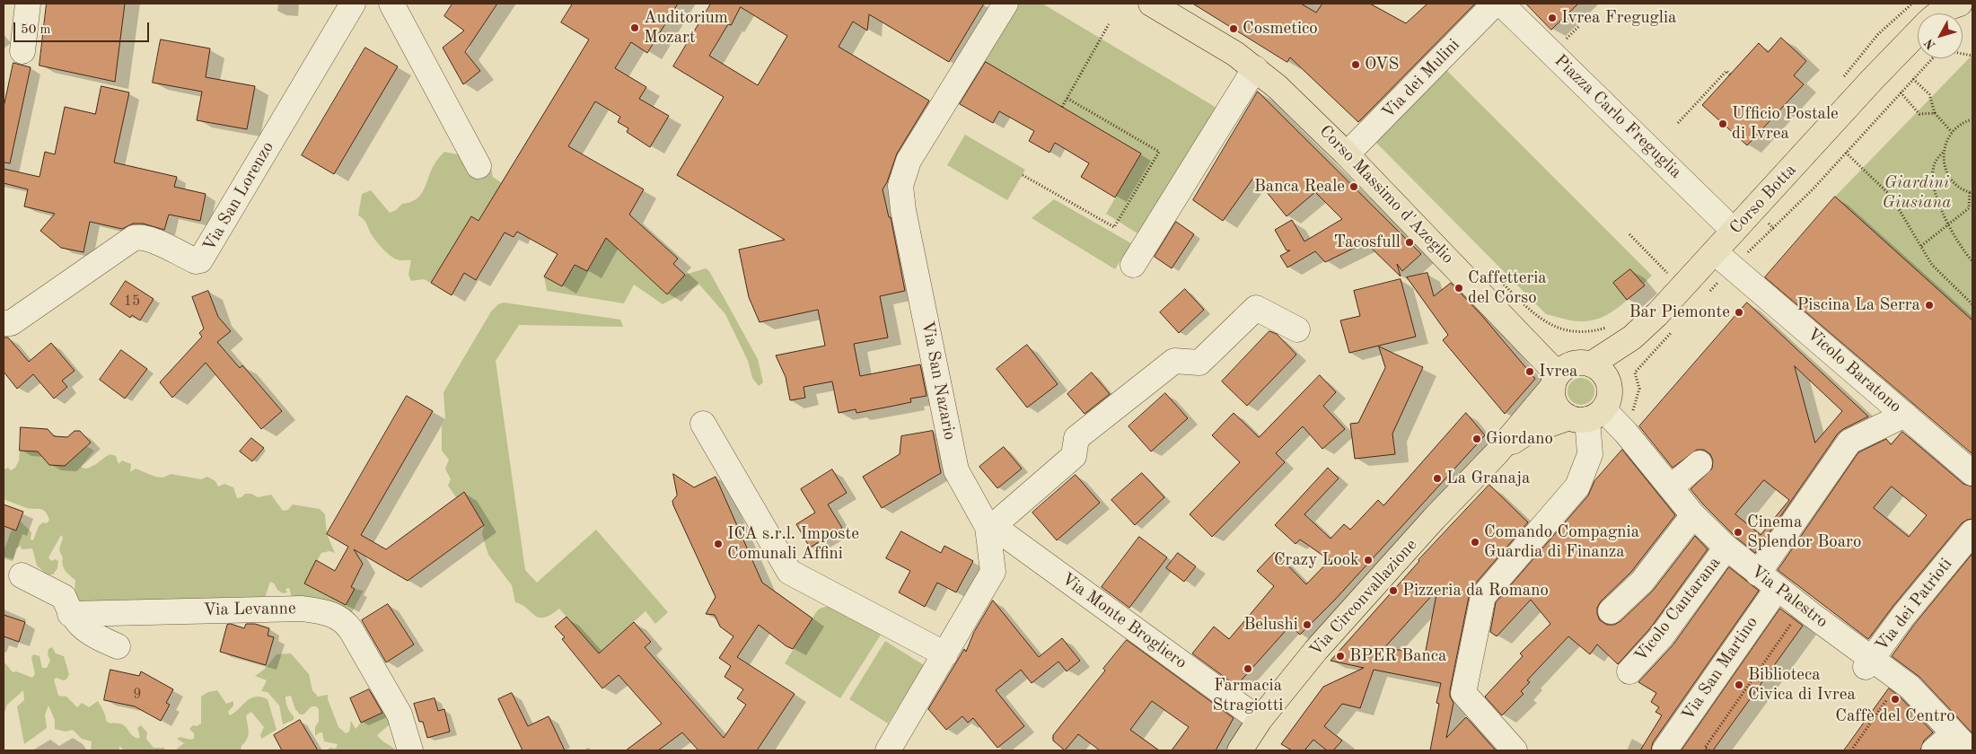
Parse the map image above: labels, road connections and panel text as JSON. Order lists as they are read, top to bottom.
{
  "streets": {
    "main road": ["Corso Massimo d'Azeglio", "Corso Botta", "Via Circonvallazione"],
    "street": [
      "Via dei Mulini",
      "Piazza Carlo Freguglia",
      "Via San Lorenzo",
      "Vicolo Baratono",
      "Via San Nazario",
      "Via Palestro",
      "Via dei Patrioti",
      "Via Levanne",
      "Vicolo Cantarana",
      "Via Monte Brogliero",
      "Via San Martino"
    ]
  },
  "crossings": [
    ["Via dei Mulini", "Corso Massimo d'Azeglio"],
    ["Piazza Carlo Freguglia", "Corso Botta"],
    ["Corso Massimo d'Azeglio", "Corso Botta"],
    ["Corso Massimo d'Azeglio", "Via Palestro"],
    ["Corso Botta", "Vicolo Baratono"],
    ["Corso Botta", "Via Palestro"],
    ["Corso Botta", "Via Circonvallazione"],
    ["Via San Nazario", "Via Monte Brogliero"],
    ["Via Palestro", "Via dei Patrioti"],
    ["Via Palestro", "Vicolo Cantarana"],
    ["Via Palestro", "Via San Martino"],
    ["Via Circonvallazione", "Via Monte Brogliero"]
  ],
  "parks": ["Giardini Giusiana"],
  "places": [
    "Ivrea Freguglia",
    "Auditorium Mozart",
    "Cosmetico",
    "OVS",
    "Ufficio Postale di Ivrea",
    "Banca Reale",
    "Tacosfull",
    "Caffetteria del Corso",
    "Piscina La Serra",
    "Bar Piemonte",
    "Ivrea",
    "Giordano",
    "La Granaja",
    "Cinema Splendor Boaro",
    "Comando Compagnia Guardia di Finanza",
    "ICA s.r.l. Imposte Comunali Affini",
    "Crazy Look",
    "Pizzeria da Romano",
    "Belushi",
    "BPER Banca",
    "Farmacia Stragiotti",
    "Biblioteca Civica di Ivrea",
    "Caffè del Centro"
  ],
  "house_numbers": ["15", "9"],
  "scale_bar": "50 m",
  "north": "bottom left"
}
